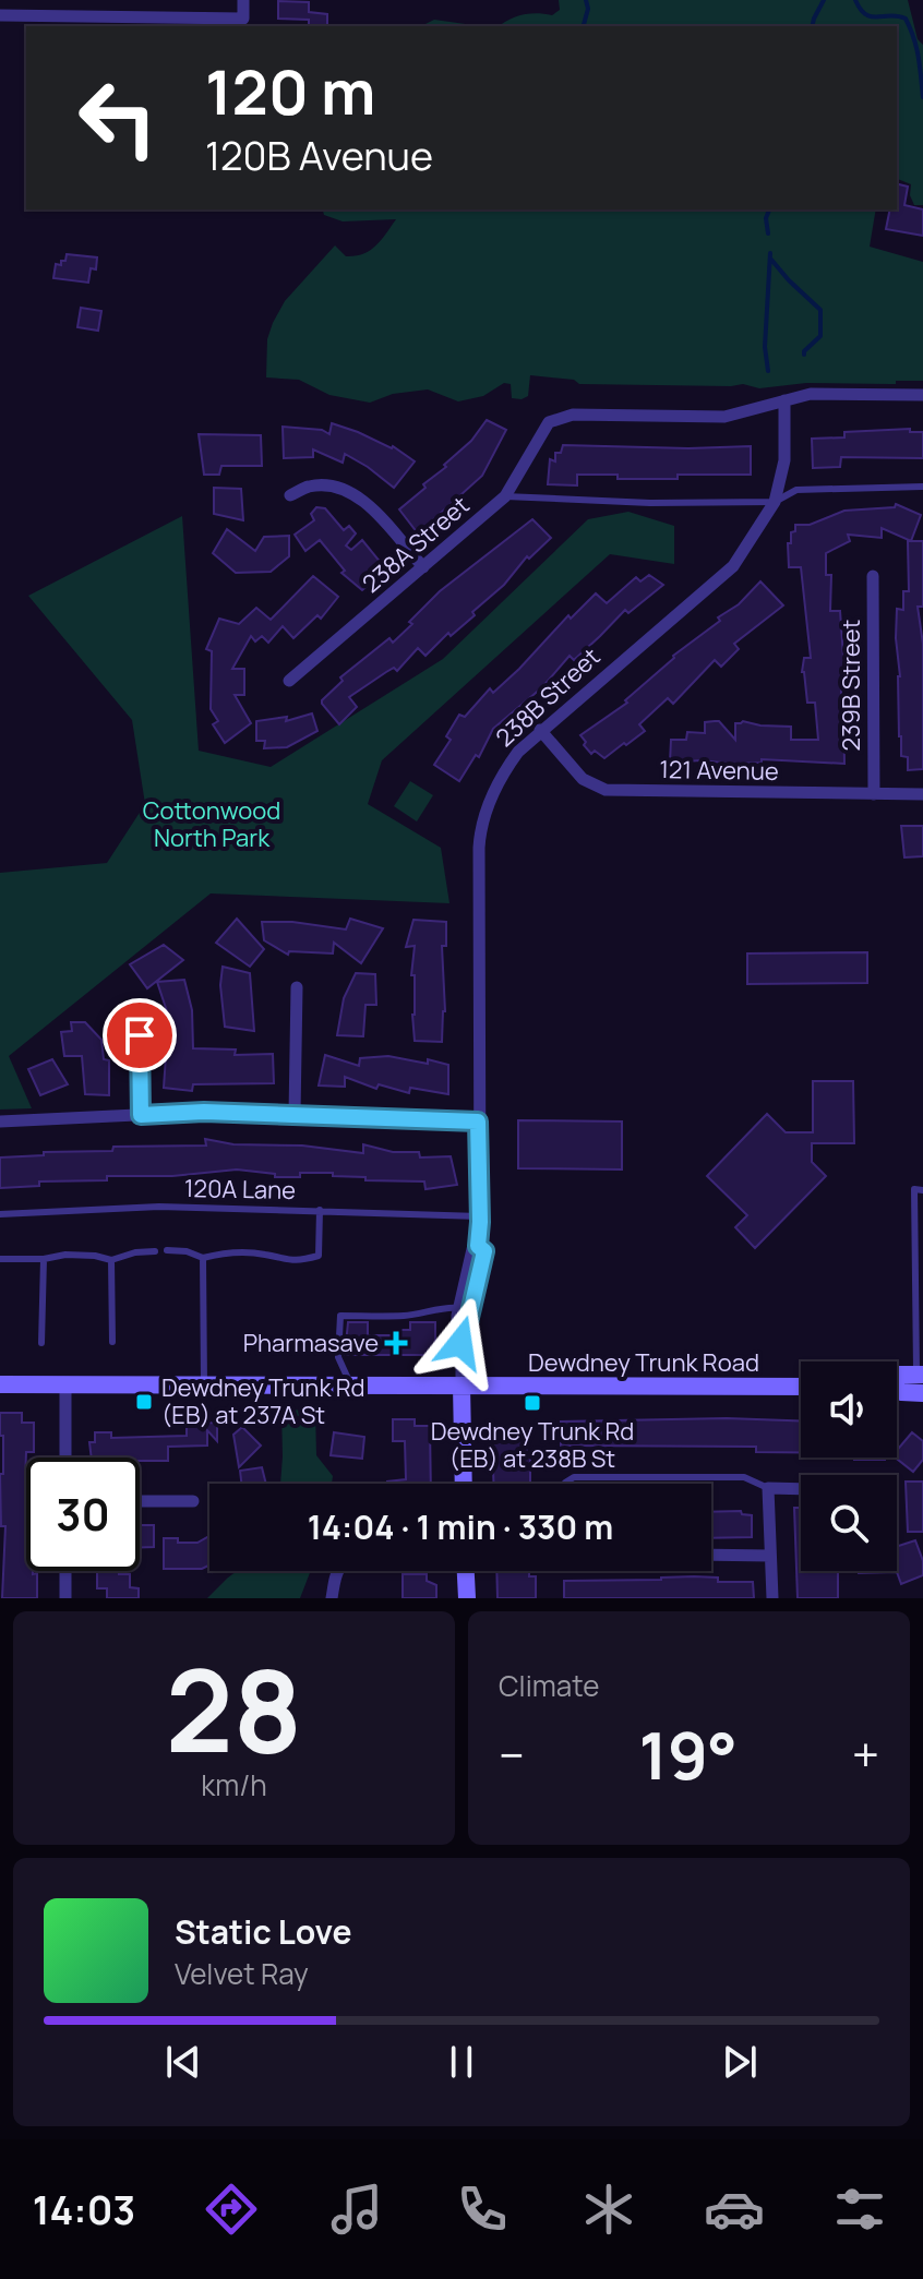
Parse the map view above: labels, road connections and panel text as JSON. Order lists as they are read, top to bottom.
{
  "streets": {
    "main road": ["238B Street", "Dewdney Trunk Road"],
    "street": ["238A Street", "239B Street", "121 Avenue"],
    "lane": ["120A Lane"]
  },
  "crossings": [
    ["238A Street", "238B Street"],
    ["239B Street", "121 Avenue"],
    ["238B Street", "121 Avenue"],
    ["238B Street", "120A Lane"],
    ["238B Street", "Dewdney Trunk Road"]
  ],
  "parks": ["Cottonwood North Park"],
  "places": {
    "health": ["Pharmasave"],
    "transit": ["Dewdney Trunk Rd (EB) at 237A St", "Dewdney Trunk Rd (EB) at 238B St"]
  },
  "page": {
    "turn": ["120 m", "120B Avenue"],
    "limit": "30",
    "trip": "14:04 · 1 min · 330 m",
    "tile": [
      ["28", "km/h"],
      "Climate"
    ],
    "heat": ["−", "19°", "+"],
    "song": ["Static Love", "Velvet Ray"],
    "tabs": "14:03"
  }
}
